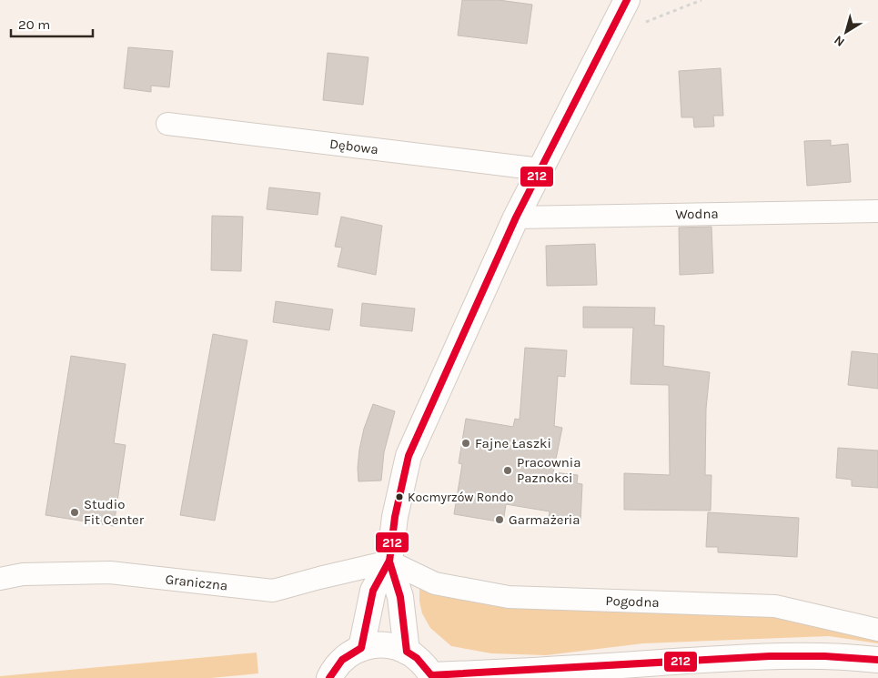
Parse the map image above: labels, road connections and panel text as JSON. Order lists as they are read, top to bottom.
{
  "streets": {
    "street": [
      "Dębowa",
      "Wodna",
      "Graniczna",
      "Pogodna"
    ]
  },
  "crossings": [
    ["Graniczna", "Pogodna"]
  ],
  "places": [
    "Fajne Łaszki",
    "Pracownia Paznokci",
    "Kocmyrzów Rondo",
    "Studio Fit Center",
    "Garmażeria"
  ],
  "lines": ["transit line 212"],
  "scale_bar": "20 m",
  "north": "bottom left"
}
